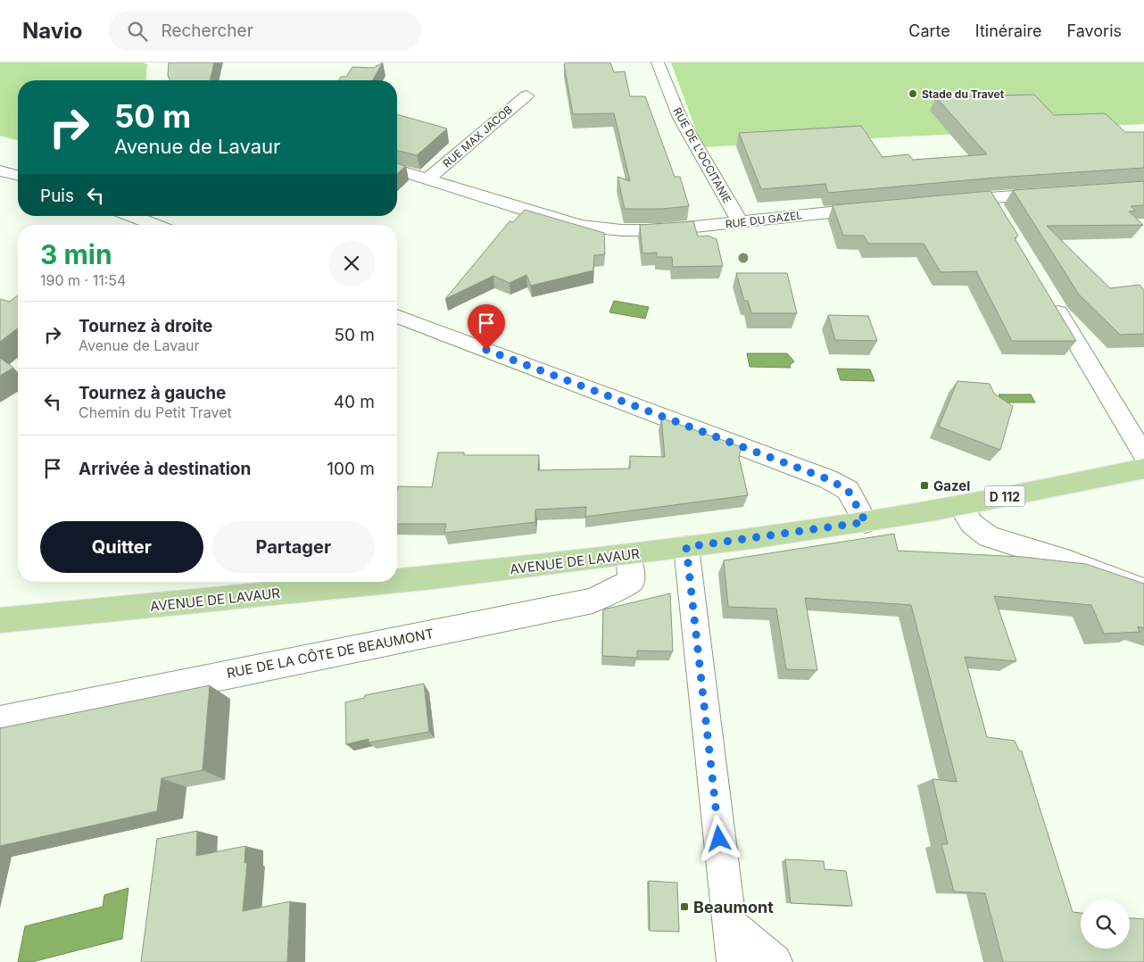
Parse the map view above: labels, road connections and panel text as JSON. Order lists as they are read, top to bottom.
{
  "streets": {
    "main road": ["D 112", "AVENUE DE LAVAUR"],
    "street": [
      "RUE MAX JACOB",
      "RUE DE L'OCCITANIE",
      "RUE DU GAZEL",
      "RUE DE LA CÔTE DE BEAUMONT"
    ]
  },
  "crossings": [
    ["RUE MAX JACOB", "RUE DU GAZEL"],
    ["RUE DE L'OCCITANIE", "RUE DU GAZEL"],
    ["AVENUE DE LAVAUR", "RUE DE LA CÔTE DE BEAUMONT"]
  ],
  "places": {
    "other": ["Stade du Travet"],
    "transit": ["Gazel", "Beaumont"]
  },
  "page": {
    "header": "Navio",
    "search": "Rechercher",
    "nav": ["Carte", "Itinéraire", "Favoris"],
    "turn": ["50 m", "Avenue de Lavaur"],
    "then": "Puis",
    "heading": ["3 min", "190 m · 11:54"],
    "list": [
      {
        "name": "Tournez à droite",
        "note": "Avenue de Lavaur",
        "value": "50 m"
      },
      {
        "name": "Tournez à gauche",
        "note": "Chemin du Petit Travet",
        "value": "40 m"
      },
      {
        "name": "Arrivée à destination",
        "value": "100 m"
      }
    ],
    "buttons": ["Quitter", "Partager"]
  }
}
